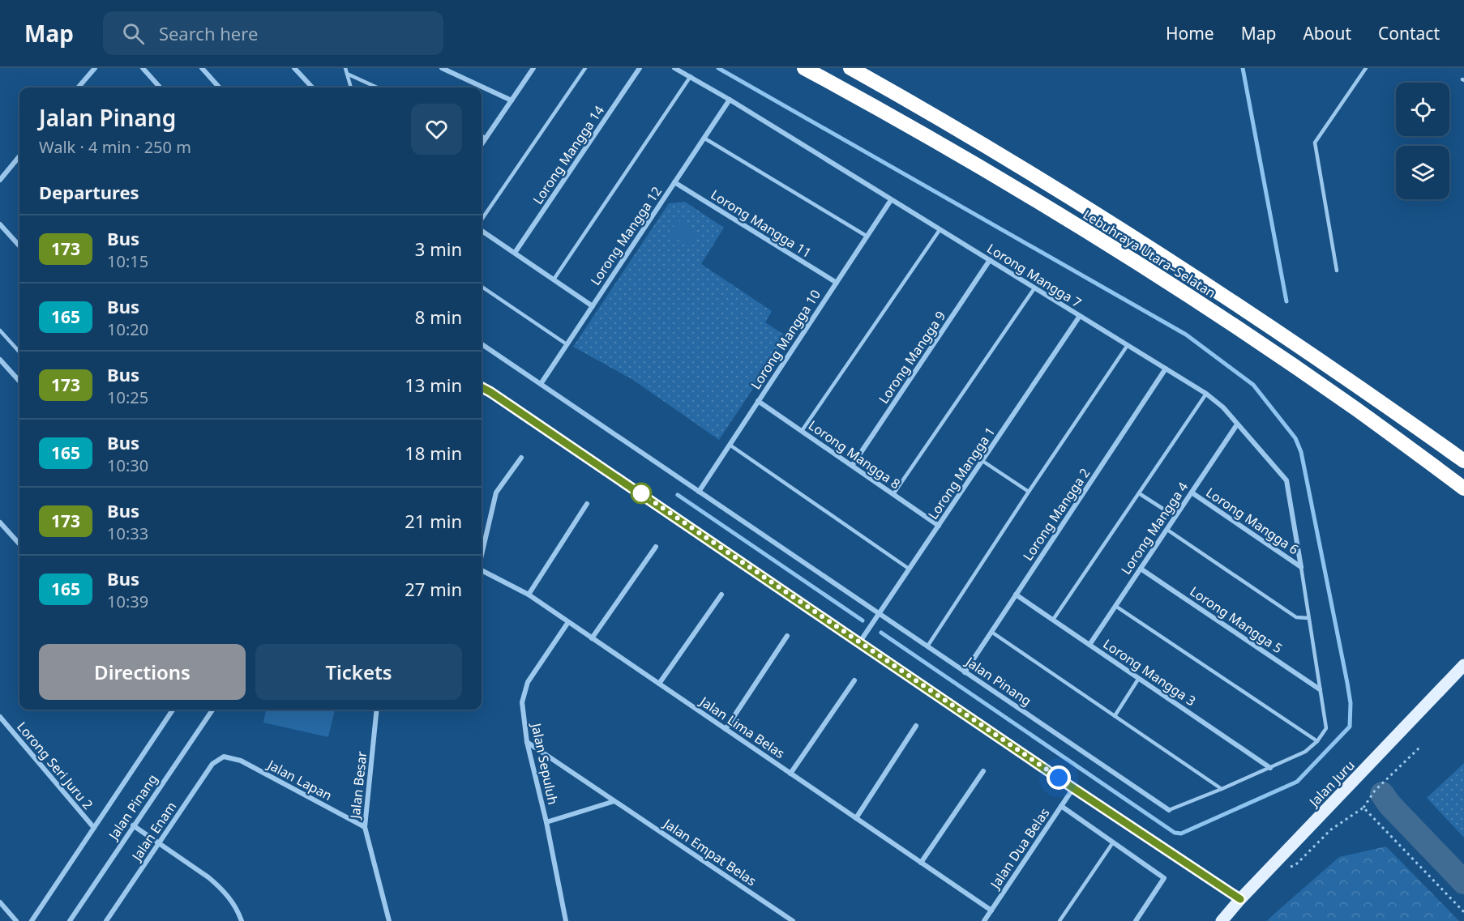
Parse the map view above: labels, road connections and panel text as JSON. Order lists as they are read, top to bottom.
{
  "streets": {
    "highway": ["Lebuhraya Utara–Selatan"],
    "main road": ["Jalan Juru"],
    "street": [
      "Lorong Mangga 14",
      "Lorong Mangga 11",
      "Lorong Mangga 12",
      "Lorong Mangga 7",
      "Lorong Mangga 10",
      "Lorong Mangga 9",
      "Lorong Mangga 8",
      "Lorong Mangga 1",
      "Lorong Mangga 2",
      "Lorong Mangga 6",
      "Lorong Mangga 4",
      "Lorong Mangga 5",
      "Lorong Mangga 3",
      "Jalan Pinang",
      "Jalan Lima Belas",
      "Jalan Sepuluh",
      "Lorong Seri Juru 2",
      "Jalan Lapan",
      "Jalan Besar",
      "Jalan Enam",
      "Jalan Dua Belas",
      "Jalan Empat Belas"
    ]
  },
  "crossings": [
    ["Lorong Mangga 11", "Lorong Mangga 12"],
    ["Lorong Mangga 11", "Lorong Mangga 10"],
    ["Lorong Mangga 12", "Lorong Mangga 7"],
    ["Lorong Mangga 12", "Jalan Pinang"],
    ["Lorong Mangga 7", "Lorong Mangga 10"],
    ["Lorong Mangga 7", "Lorong Mangga 9"],
    ["Lorong Mangga 7", "Lorong Mangga 1"],
    ["Lorong Mangga 7", "Lorong Mangga 2"],
    ["Lorong Mangga 7", "Lorong Mangga 6"],
    ["Lorong Mangga 7", "Lorong Mangga 4"],
    ["Lorong Mangga 10", "Lorong Mangga 8"],
    ["Lorong Mangga 10", "Jalan Pinang"],
    ["Lorong Mangga 9", "Lorong Mangga 8"],
    ["Lorong Mangga 8", "Lorong Mangga 1"],
    ["Lorong Mangga 1", "Jalan Pinang"],
    ["Lorong Mangga 2", "Lorong Mangga 3"],
    ["Lorong Mangga 2", "Jalan Pinang"],
    ["Lorong Mangga 6", "Lorong Mangga 4"],
    ["Lorong Mangga 4", "Lorong Mangga 5"],
    ["Lorong Mangga 4", "Lorong Mangga 3"],
    ["Jalan Lima Belas", "Jalan Sepuluh"],
    ["Jalan Lima Belas", "Jalan Dua Belas"],
    ["Jalan Sepuluh", "Jalan Empat Belas"],
    ["Jalan Lapan", "Jalan Besar"],
    ["Jalan Lapan", "Jalan Enam"]
  ],
  "lines": ["bus line 173"],
  "page": {
    "header": "Map",
    "search": "Search here",
    "nav": [
      "Home",
      "Map",
      "About",
      "Contact"
    ],
    "heading": [
      ["Jalan Pinang", "Walk · 4 min · 250 m"],
      "Departures"
    ],
    "list": [
      {
        "mark": "173",
        "name": "Bus",
        "note": "10:15",
        "value": "3 min"
      },
      {
        "mark": "165",
        "name": "Bus",
        "note": "10:20",
        "value": "8 min"
      },
      {
        "mark": "173",
        "name": "Bus",
        "note": "10:25",
        "value": "13 min"
      },
      {
        "mark": "165",
        "name": "Bus",
        "note": "10:30",
        "value": "18 min"
      },
      {
        "mark": "173",
        "name": "Bus",
        "note": "10:33",
        "value": "21 min"
      },
      {
        "mark": "165",
        "name": "Bus",
        "note": "10:39",
        "value": "27 min"
      }
    ],
    "buttons": ["Directions", "Tickets"]
  }
}
